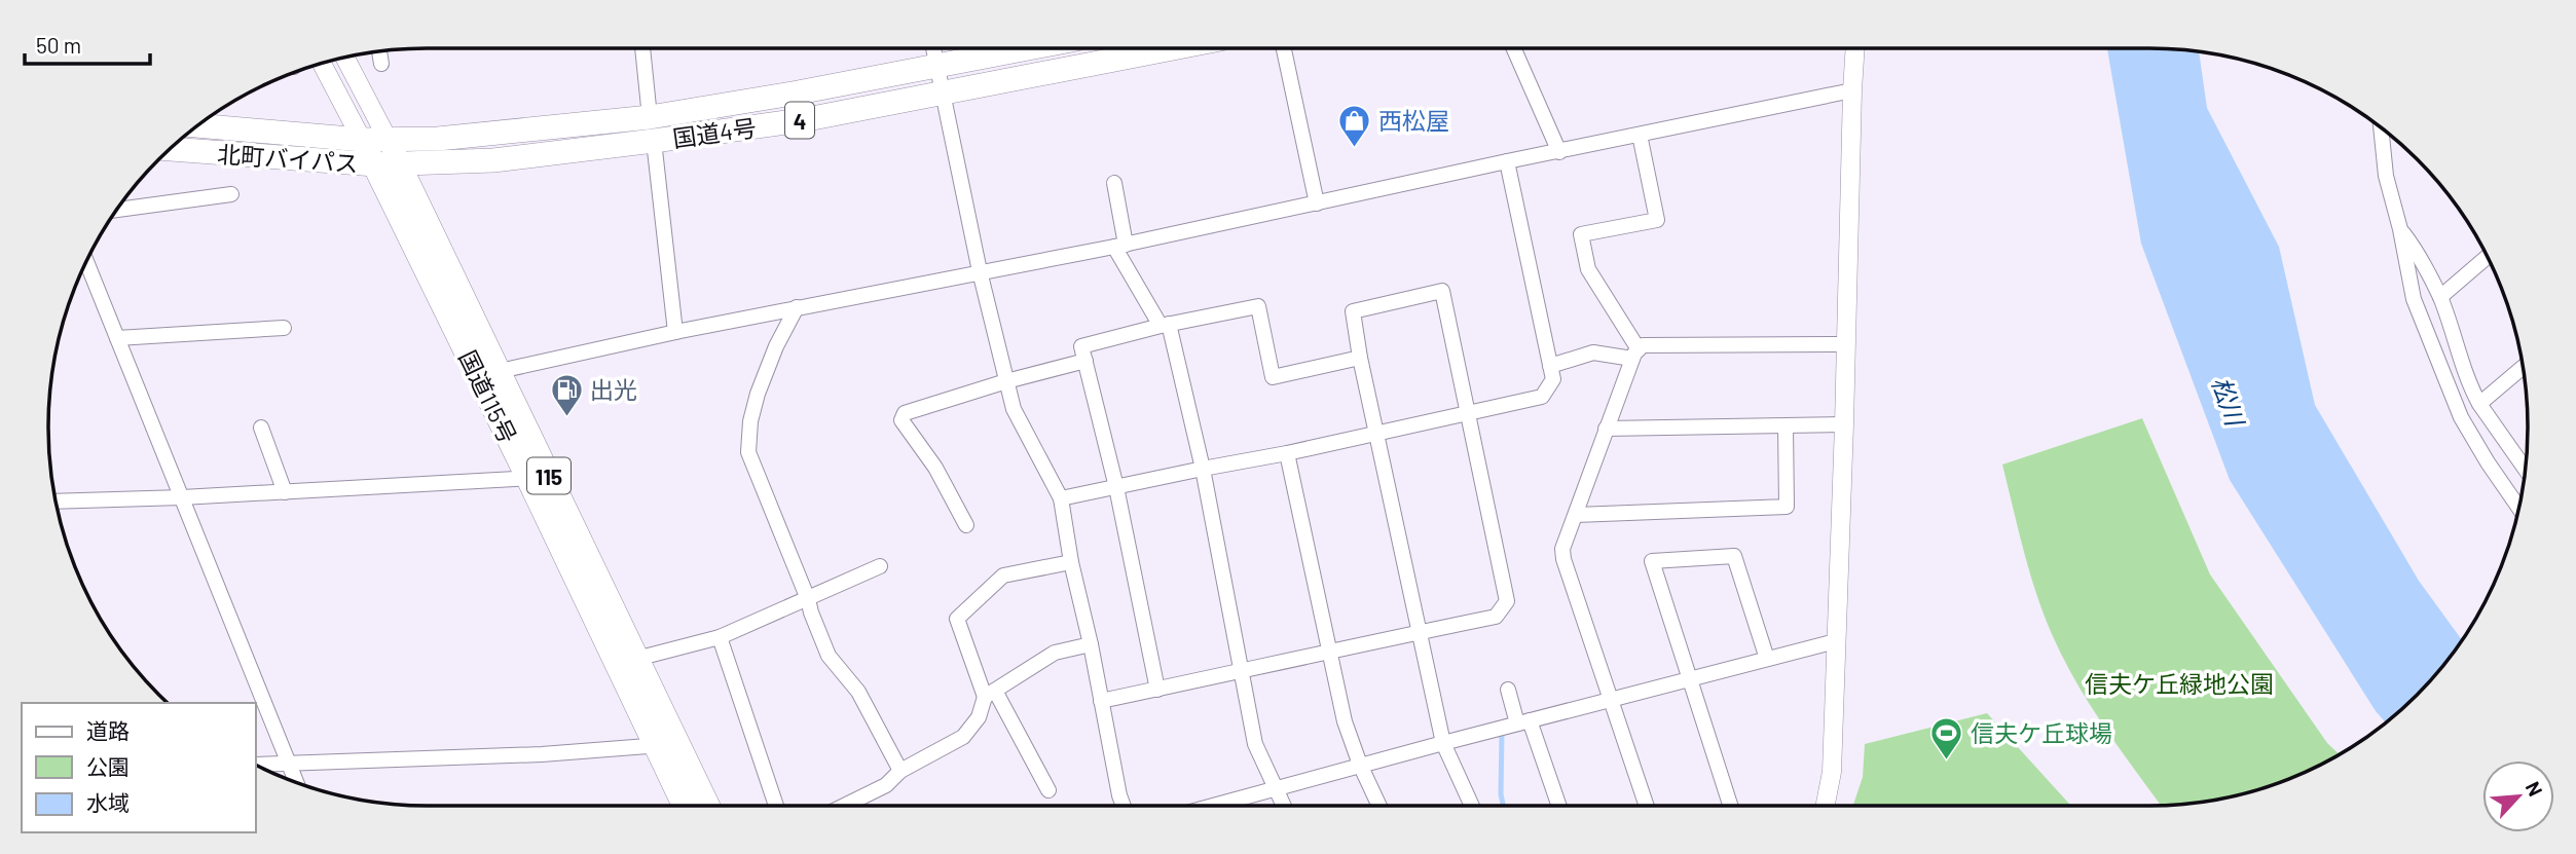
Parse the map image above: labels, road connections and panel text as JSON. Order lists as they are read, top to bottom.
{
  "streets": {
    "highway": [
      "4",
      "国道4号",
      "北町バイパス",
      "国道115号",
      "115"
    ]
  },
  "crossings": [
    ["国道4号", "北町バイパス"],
    ["国道4号", "国道115号"],
    ["北町バイパス", "国道115号"]
  ],
  "water": ["松川"],
  "parks": ["信夫ケ丘緑地公園"],
  "places": {
    "shop": ["西松屋"],
    "fuel station": ["出光"],
    "sports": ["信夫ケ丘球場"]
  },
  "legend": ["道路", "公園", "水域"],
  "scale_bar": "50 m",
  "north": "top right"
}
